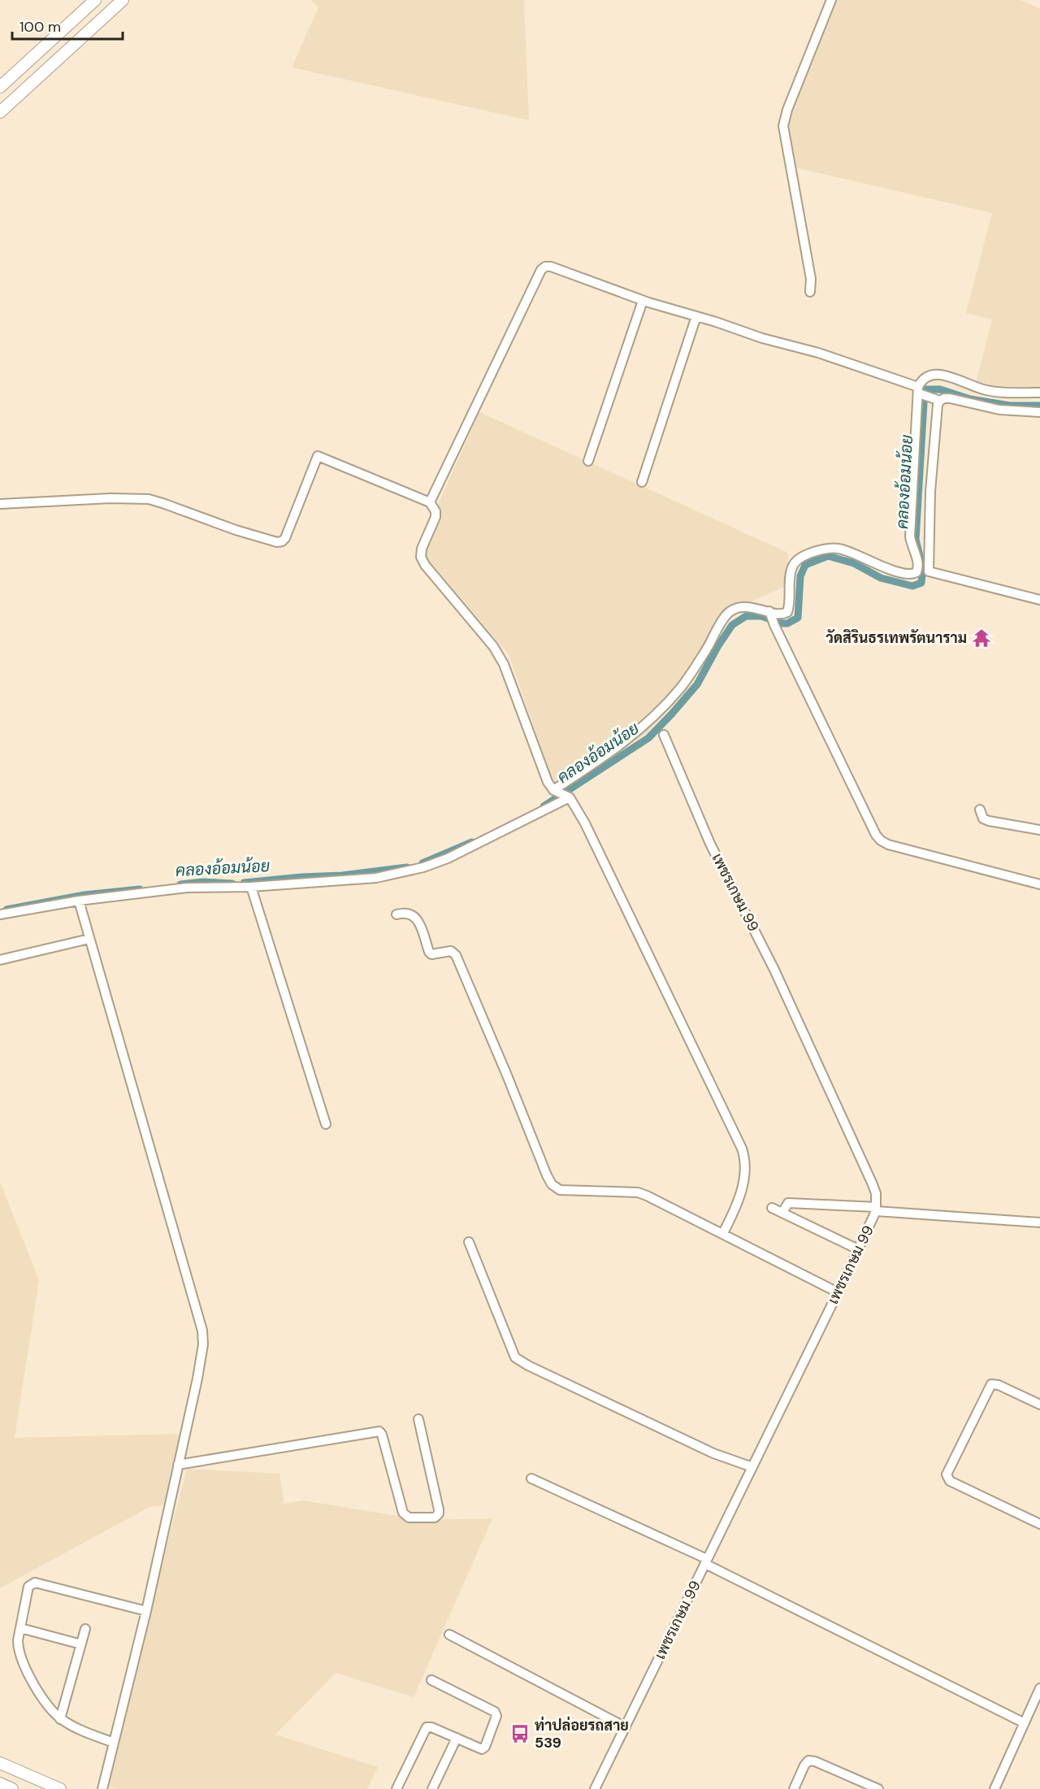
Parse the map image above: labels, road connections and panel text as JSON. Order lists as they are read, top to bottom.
{
  "streets": {
    "street": ["เพชรเกษม 99"]
  },
  "water": ["คลองอ้อมน้อย"],
  "places": {
    "temple": ["วัดสิรินธรเทพรัตนาราม"],
    "bus stop": ["ท่าปล่อยรถสาย 539"]
  },
  "scale_bar": "100 m"
}
